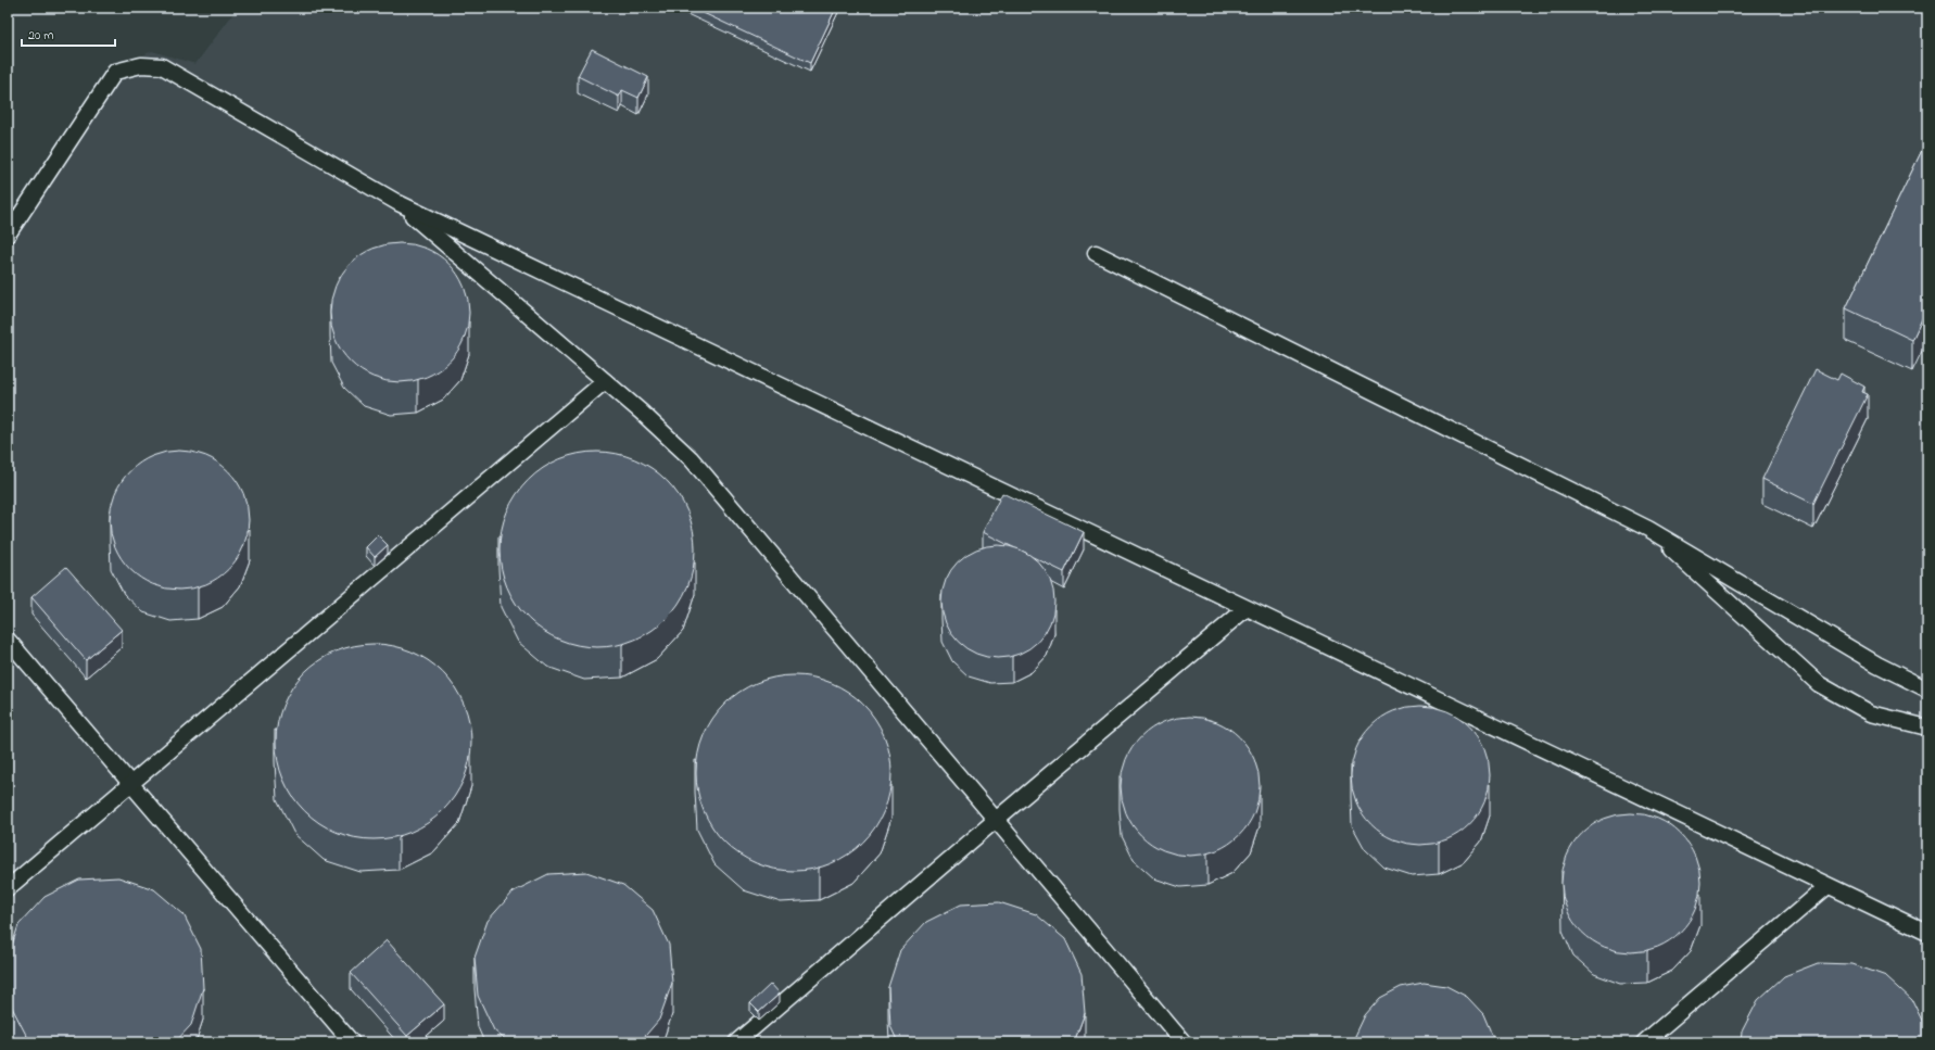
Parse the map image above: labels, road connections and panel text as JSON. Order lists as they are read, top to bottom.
{
  "scale_bar": "20 m"
}
